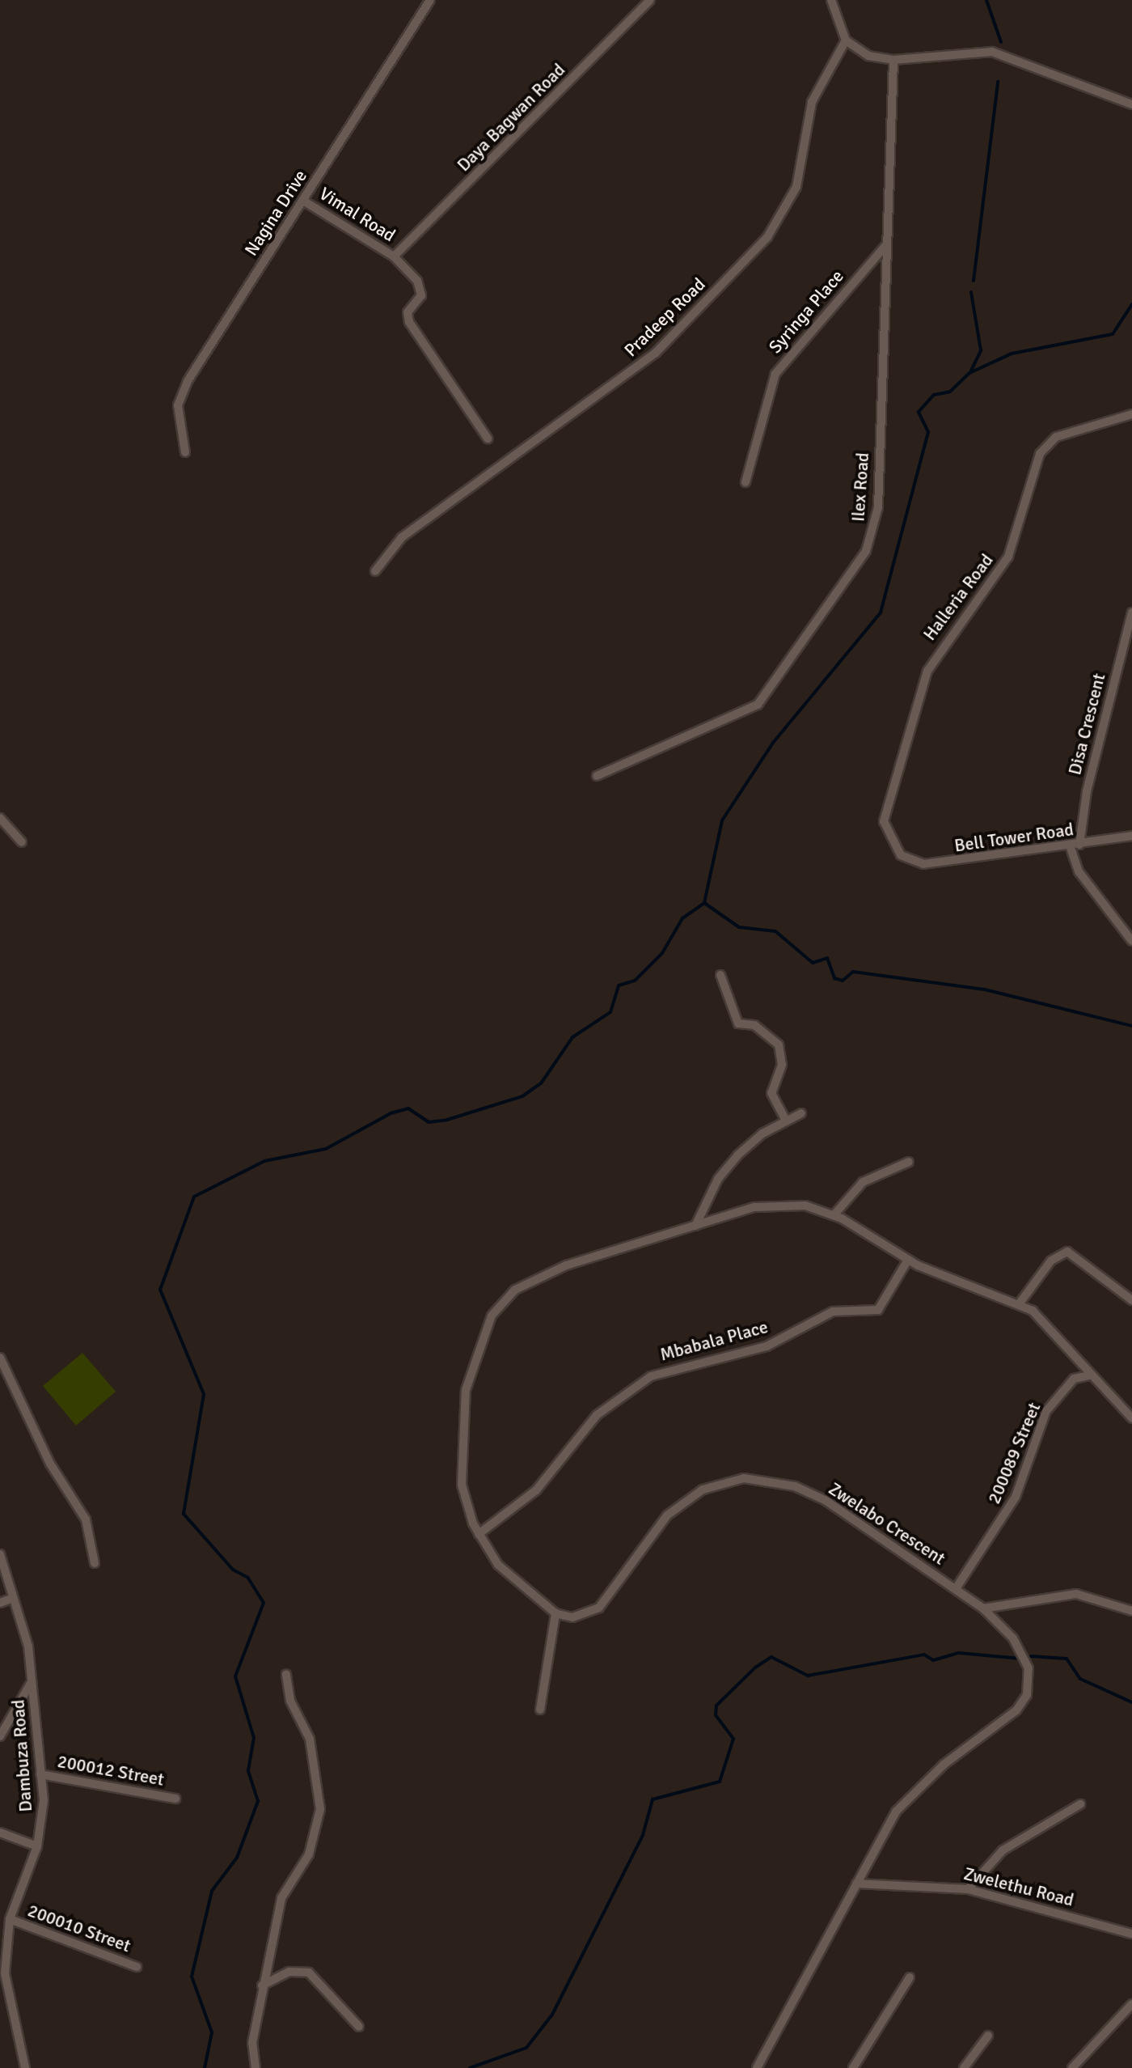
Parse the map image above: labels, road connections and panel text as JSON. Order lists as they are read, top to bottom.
{
  "streets": {
    "street": [
      "Daya Bagwan Road",
      "Nagina Drive",
      "Vimal Road",
      "Syringa Place",
      "Pradeep Road",
      "Ilex Road",
      "Halleria Road",
      "Disa Crescent",
      "Bell Tower Road",
      "Mbabala Place",
      "200089 Street",
      "Zwelabo Crescent",
      "Dambuza Road",
      "200012 Street",
      "Zwelethu Road",
      "200010 Street"
    ]
  },
  "crossings": [
    ["Daya Bagwan Road", "Vimal Road"],
    ["Nagina Drive", "Vimal Road"],
    ["Syringa Place", "Ilex Road"],
    ["Halleria Road", "Bell Tower Road"],
    ["Disa Crescent", "Bell Tower Road"],
    ["200089 Street", "Zwelabo Crescent"],
    ["Zwelabo Crescent", "Zwelethu Road"],
    ["Dambuza Road", "200012 Street"],
    ["Dambuza Road", "200010 Street"]
  ]
}
